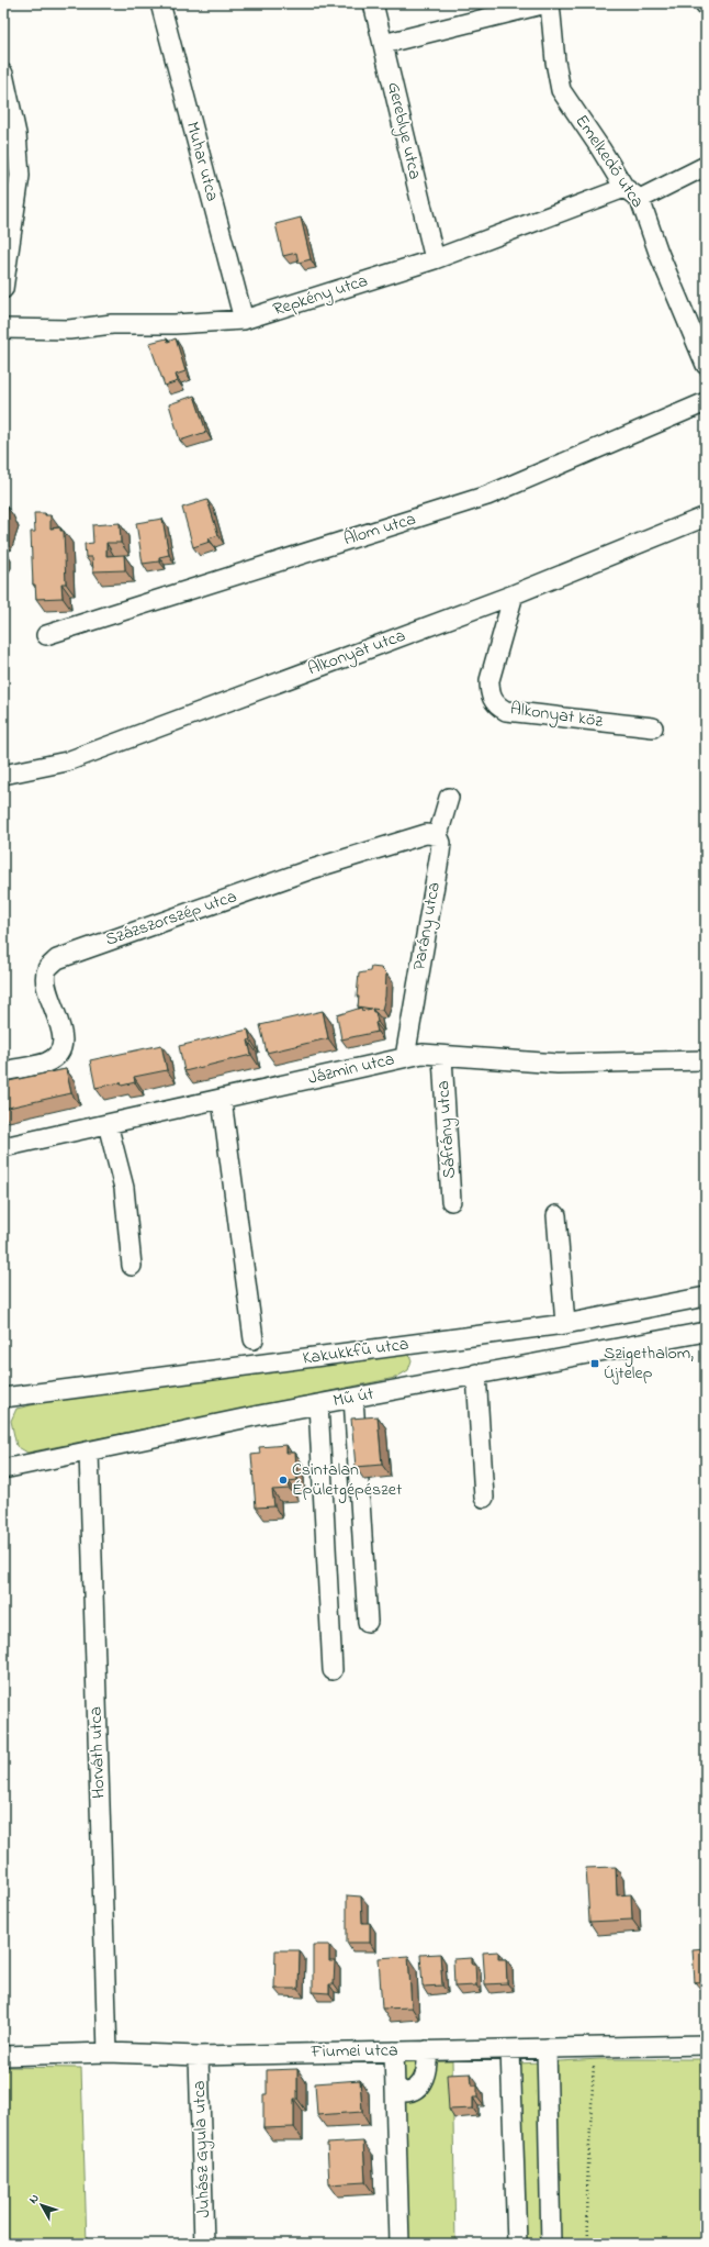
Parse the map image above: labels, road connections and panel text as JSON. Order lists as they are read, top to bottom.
{
  "streets": {
    "street": [
      "Gereblye utca",
      "Muhar utca",
      "Emelkedő utca",
      "Repkény utca",
      "Álom utca",
      "Alkonyat utca",
      "Alkonyat köz",
      "Százszorszép utca",
      "Parány utca",
      "Jázmin utca",
      "Sáfrány utca",
      "Kakukkfű utca",
      "Mű út",
      "Horváth utca",
      "Fiumei utca",
      "Juhász Gyula utca"
    ]
  },
  "crossings": [
    ["Gereblye utca", "Repkény utca"],
    ["Muhar utca", "Repkény utca"],
    ["Emelkedő utca", "Repkény utca"],
    ["Alkonyat utca", "Alkonyat köz"],
    ["Százszorszép utca", "Parány utca"],
    ["Parány utca", "Jázmin utca"],
    ["Jázmin utca", "Sáfrány utca"],
    ["Mű út", "Horváth utca"],
    ["Horváth utca", "Fiumei utca"],
    ["Fiumei utca", "Juhász Gyula utca"]
  ],
  "places": {
    "transit": ["Szigethalom, Újtelep"],
    "other": ["Csintalan Épületgépészet"]
  },
  "north": "top left"
}
